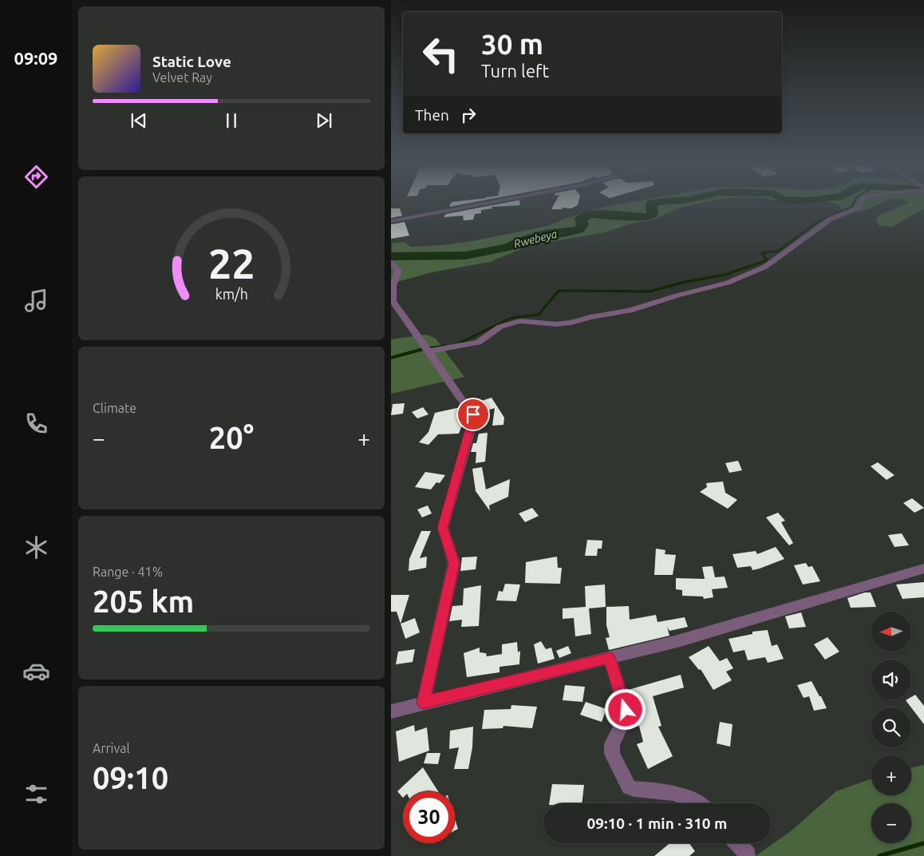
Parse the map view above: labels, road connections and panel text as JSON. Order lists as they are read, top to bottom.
{
  "water": ["Rwebeya"],
  "north": "left",
  "page": {
    "tabs": "09:09",
    "turn": ["30 m", "Turn left"],
    "song": ["Static Love", "Velvet Ray"],
    "then": "Then",
    "tile": [
      "Climate",
      ["Range · 41%", "205 km"],
      ["Arrival", "09:10"]
    ],
    "heat": ["−", "20°", "+"],
    "map_buttons": ["+", "−"],
    "limit": "30",
    "trip": "09:10 · 1 min · 310 m",
    "gauge": ["22", "km/h"]
  }
}
